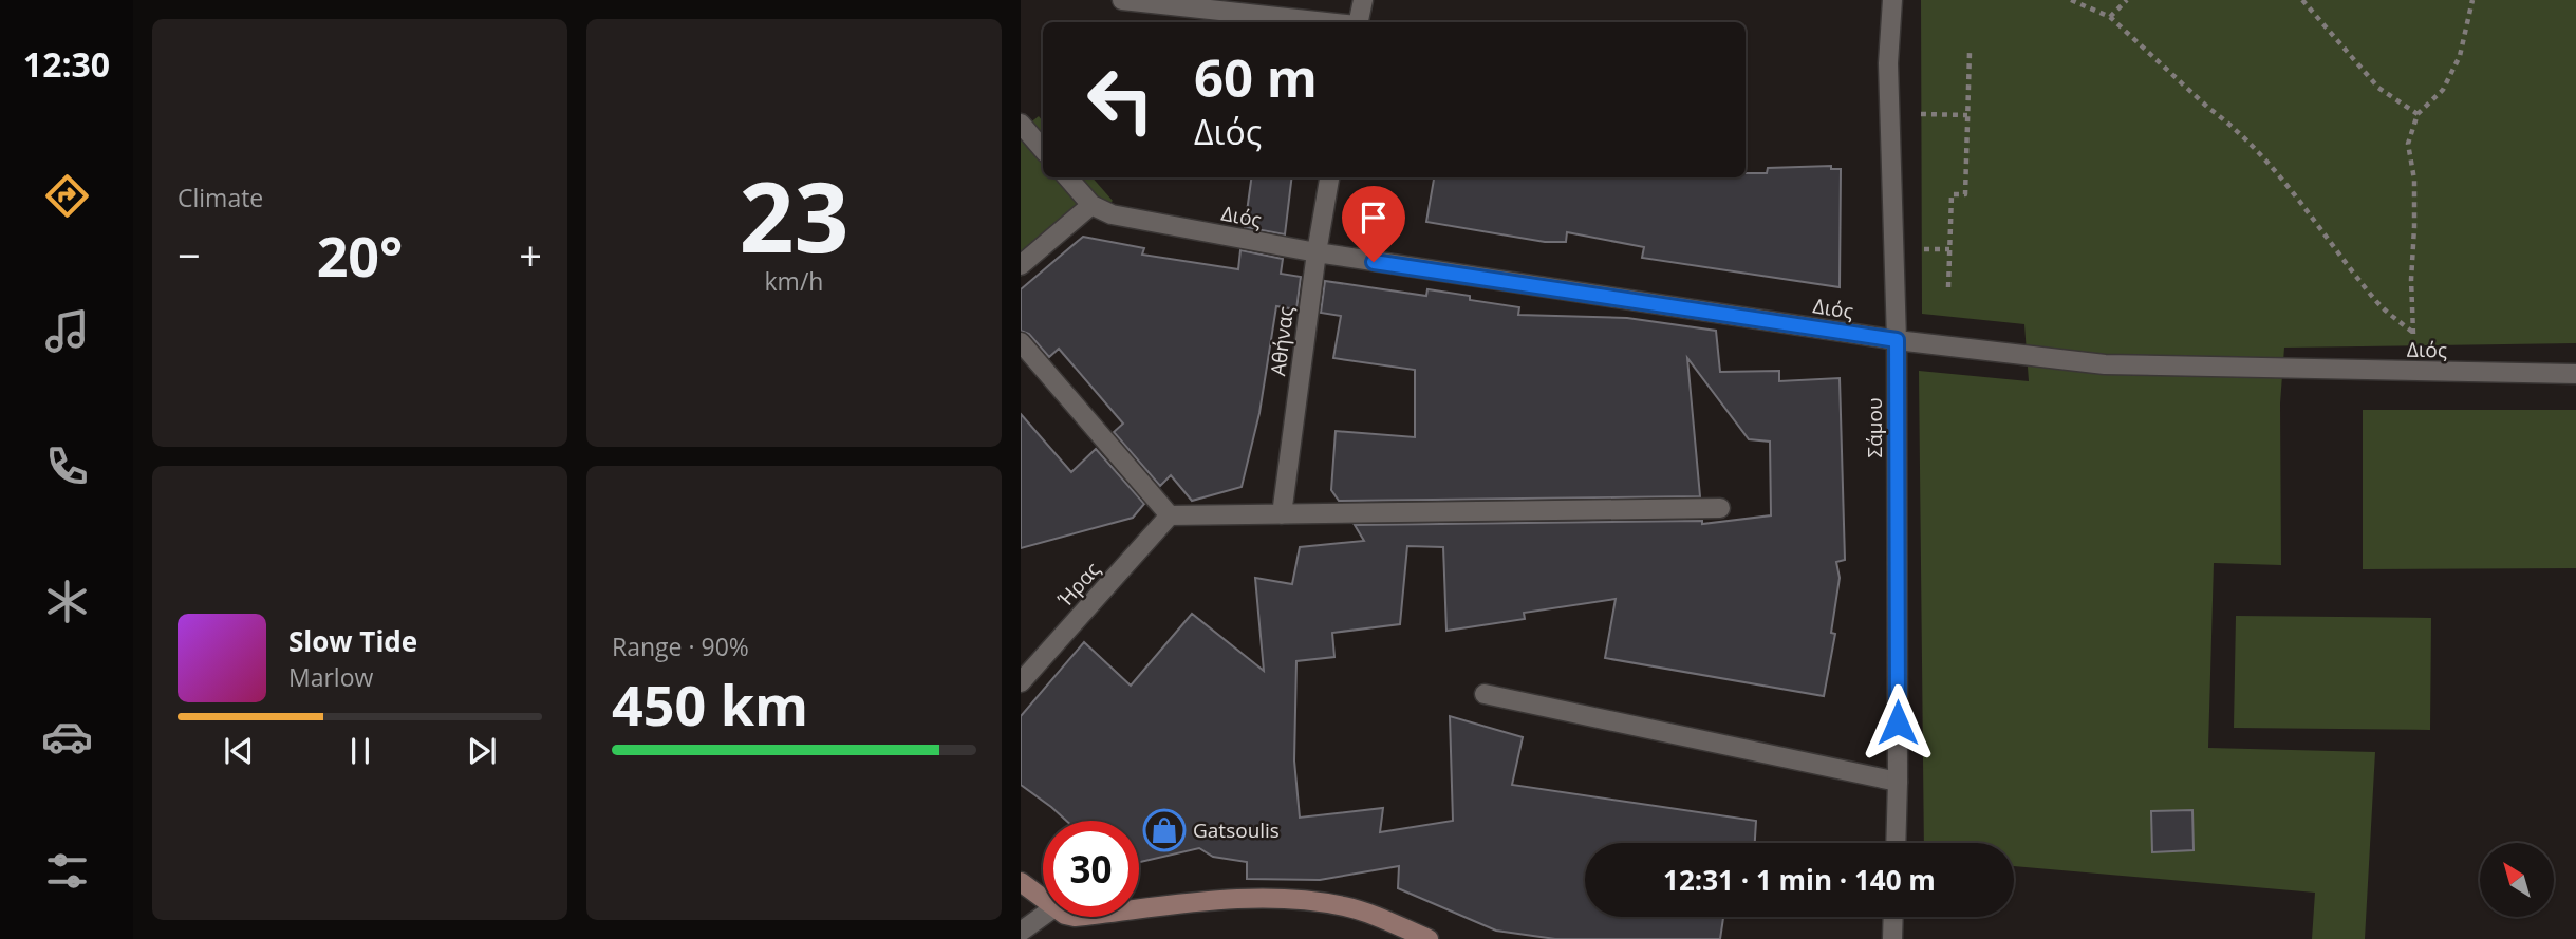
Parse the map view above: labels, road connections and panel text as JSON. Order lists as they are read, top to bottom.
{
  "streets": {
    "street": [
      "Διός",
      "Αθήνας",
      "Σάμου",
      "Ήρας"
    ]
  },
  "crossings": [
    ["Διός", "Αθήνας"],
    ["Διός", "Σάμου"]
  ],
  "places": {
    "shop": ["Gatsoulis"]
  },
  "north": "top left",
  "page": {
    "tabs": "12:30",
    "tile": [
      "Climate",
      ["23", "km/h"],
      ["Range · 90%", "450 km"]
    ],
    "turn": ["60 m", "Διός"],
    "heat": ["−", "20°", "+"],
    "song": ["Slow Tide", "Marlow"],
    "limit": "30",
    "trip": "12:31 · 1 min · 140 m"
  }
}
